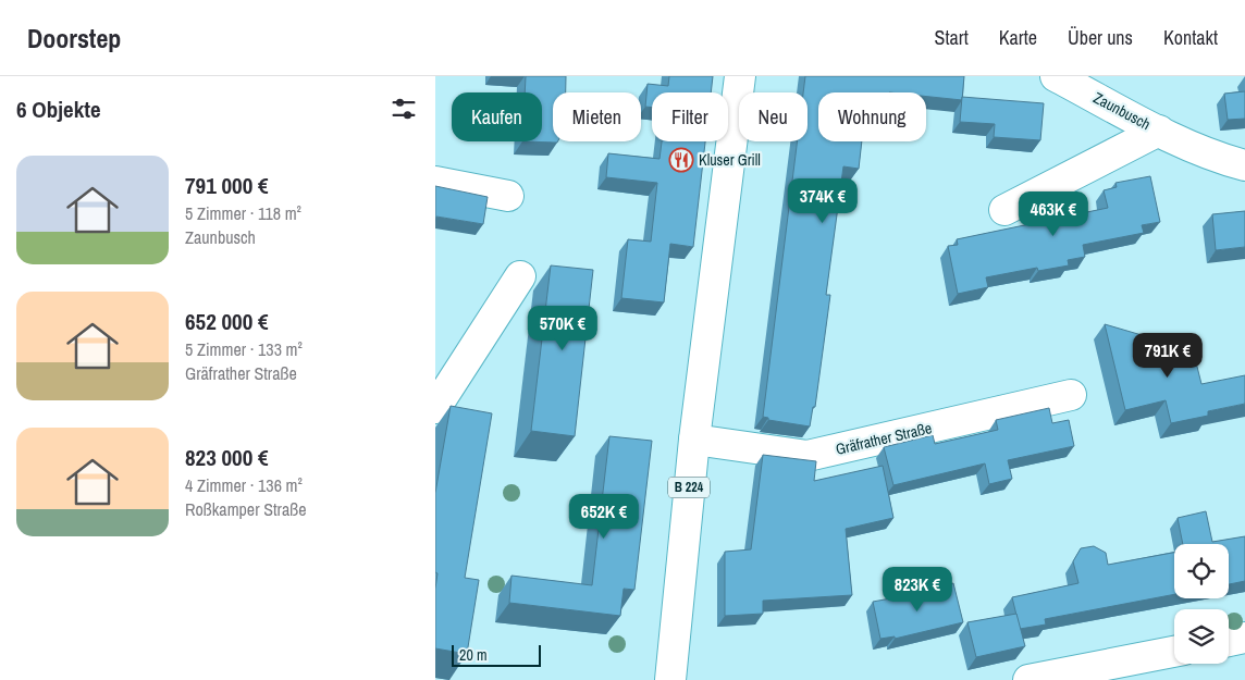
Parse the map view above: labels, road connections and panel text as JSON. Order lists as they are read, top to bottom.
{
  "streets": {
    "main road": ["Zaunbusch", "Gräfrather Straße", "B 224"]
  },
  "crossings": [
    ["Gräfrather Straße", "B 224"]
  ],
  "places": {
    "restaurant": ["Kluser Grill"]
  },
  "scale_bar": "20 m",
  "page": {
    "header": "Doorstep",
    "nav": [
      "Start",
      "Karte",
      "Über uns",
      "Kontakt"
    ],
    "heading": "6 Objekte",
    "chip": [
      "Kaufen",
      "Mieten",
      "Filter",
      "Neu",
      "Wohnung"
    ],
    "list": [
      {
        "name": "791 000 €",
        "note": "5 Zimmer · 118 m² · Zaunbusch"
      },
      {
        "name": "652 000 €",
        "note": "5 Zimmer · 133 m² · Gräfrather Straße"
      },
      {
        "name": "823 000 €",
        "note": "4 Zimmer · 136 m² · Roßkamper Straße"
      }
    ],
    "price": [
      "374K €",
      "463K €",
      "570K €",
      "791K €",
      "652K €",
      "823K €"
    ],
    "scale": "20 m"
  }
}
